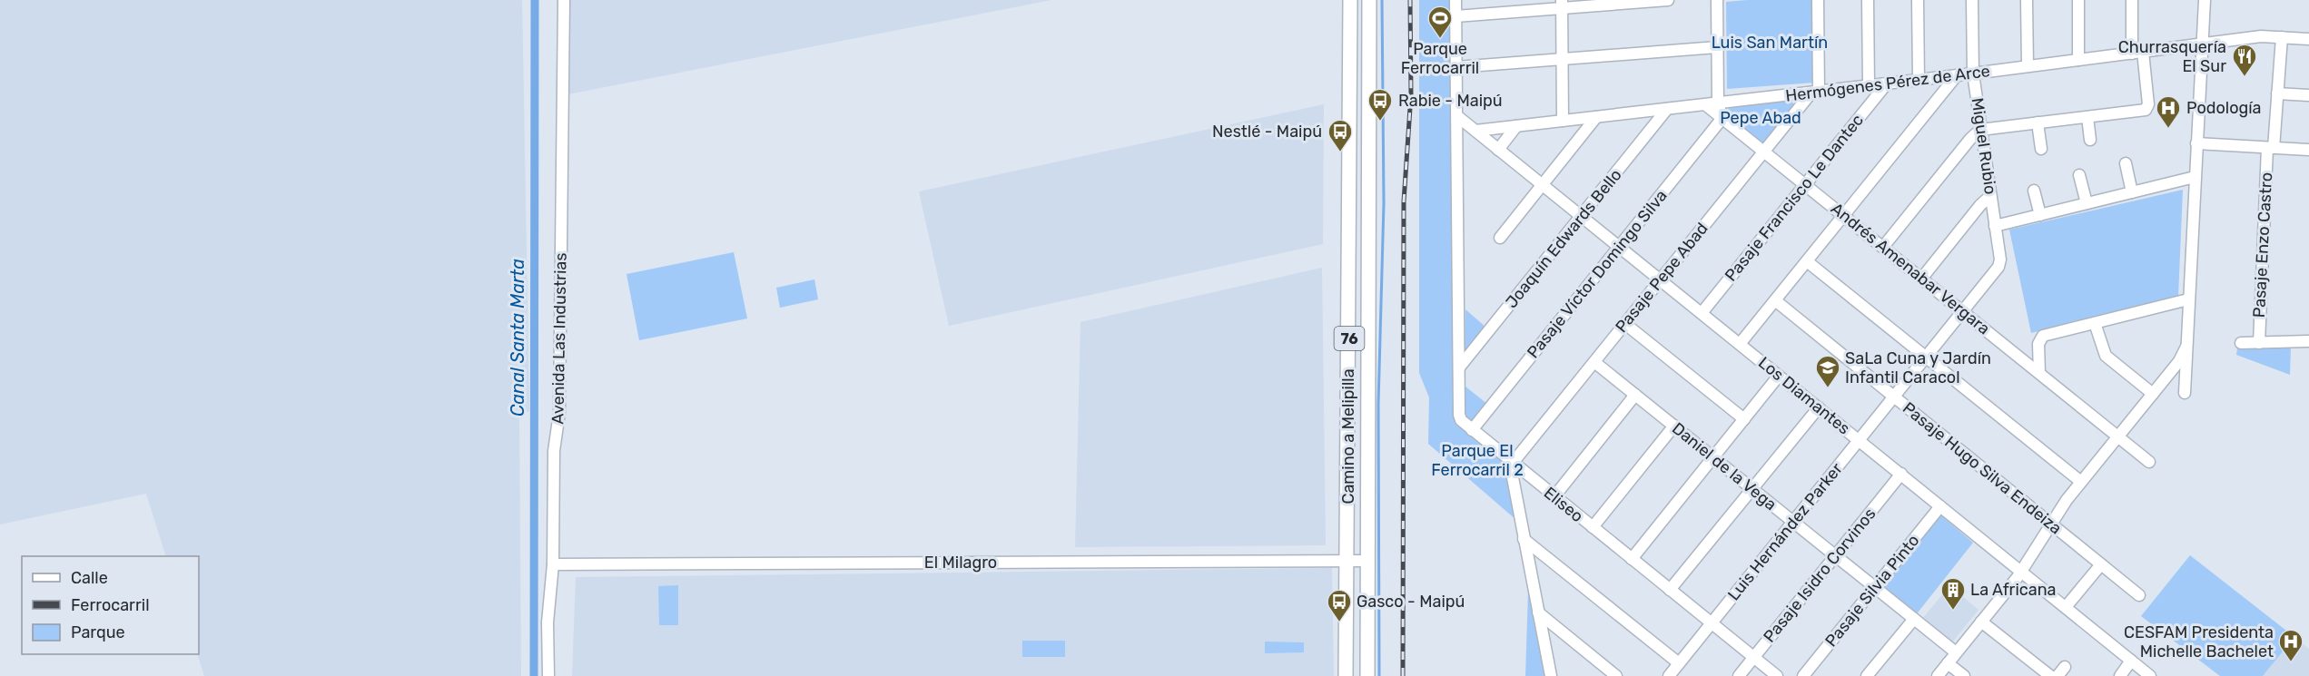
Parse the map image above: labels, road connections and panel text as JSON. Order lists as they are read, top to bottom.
{
  "streets": {
    "main road": ["76", "Camino a Melipilla"],
    "street": [
      "Hermógenes Pérez de Arce",
      "Miguel Rubio",
      "Pasaje Francisco Le Dantec",
      "Joaquín Edwards Bello",
      "Pasaje Enzo Castro",
      "Andrés Amenabar Vergara",
      "Pasaje Víctor Domingo Silva",
      "Pasaje Pepe Abad",
      "Avenida Las Industrias",
      "Los Diamantes",
      "Daniel de la Vega",
      "Pasaje Hugo Silva Endeiza",
      "Eliseo",
      "Luis Hernández Parker",
      "El Milagro",
      "Pasaje Isidro Corvinos",
      "Pasaje Silvia Pinto"
    ]
  },
  "crossings": [
    ["Hermógenes Pérez de Arce", "Miguel Rubio"],
    ["Hermógenes Pérez de Arce", "Pasaje Francisco Le Dantec"],
    ["Hermógenes Pérez de Arce", "Joaquín Edwards Bello"],
    ["Hermógenes Pérez de Arce", "Pasaje Enzo Castro"],
    ["Hermógenes Pérez de Arce", "Pasaje Pepe Abad"],
    ["Hermógenes Pérez de Arce", "Los Diamantes"],
    ["Miguel Rubio", "Luis Hernández Parker"],
    ["Pasaje Francisco Le Dantec", "Andrés Amenabar Vergara"],
    ["Pasaje Francisco Le Dantec", "Los Diamantes"],
    ["Joaquín Edwards Bello", "Los Diamantes"],
    ["Joaquín Edwards Bello", "Eliseo"],
    ["Andrés Amenabar Vergara", "Pasaje Víctor Domingo Silva"],
    ["Andrés Amenabar Vergara", "Pasaje Pepe Abad"],
    ["Andrés Amenabar Vergara", "Luis Hernández Parker"],
    ["Pasaje Víctor Domingo Silva", "Los Diamantes"],
    ["Pasaje Víctor Domingo Silva", "Eliseo"],
    ["Pasaje Pepe Abad", "Los Diamantes"],
    ["Pasaje Pepe Abad", "Daniel de la Vega"],
    ["Pasaje Pepe Abad", "Eliseo"],
    ["Avenida Las Industrias", "El Milagro"],
    ["Los Diamantes", "Eliseo"],
    ["Los Diamantes", "Luis Hernández Parker"],
    ["Los Diamantes", "Pasaje Isidro Corvinos"],
    ["Los Diamantes", "Pasaje Silvia Pinto"],
    ["Camino a Melipilla", "El Milagro"],
    ["Daniel de la Vega", "Luis Hernández Parker"],
    ["Daniel de la Vega", "Pasaje Isidro Corvinos"],
    ["Daniel de la Vega", "Pasaje Silvia Pinto"],
    ["Pasaje Hugo Silva Endeiza", "Luis Hernández Parker"],
    ["Eliseo", "Luis Hernández Parker"],
    ["Eliseo", "Pasaje Isidro Corvinos"]
  ],
  "water": ["Canal Santa Marta"],
  "parks": ["Luis San Martín", "Pepe Abad", "Parque El Ferrocarril 2"],
  "places": {
    "sports": ["Parque Ferrocarril"],
    "restaurant": ["Churrasquería El Sur"],
    "bus stop": ["Rabie - Maipú", "Nestlé - Maipú", "Gasco - Maipú"],
    "hospital": ["Podología", "CESFAM Presidenta Michelle Bachelet"],
    "school or university": ["SaLa Cuna y Jardín Infantil Caracol"],
    "building": ["La Africana"]
  },
  "legend": ["Calle", "Ferrocarril", "Parque"]
}
